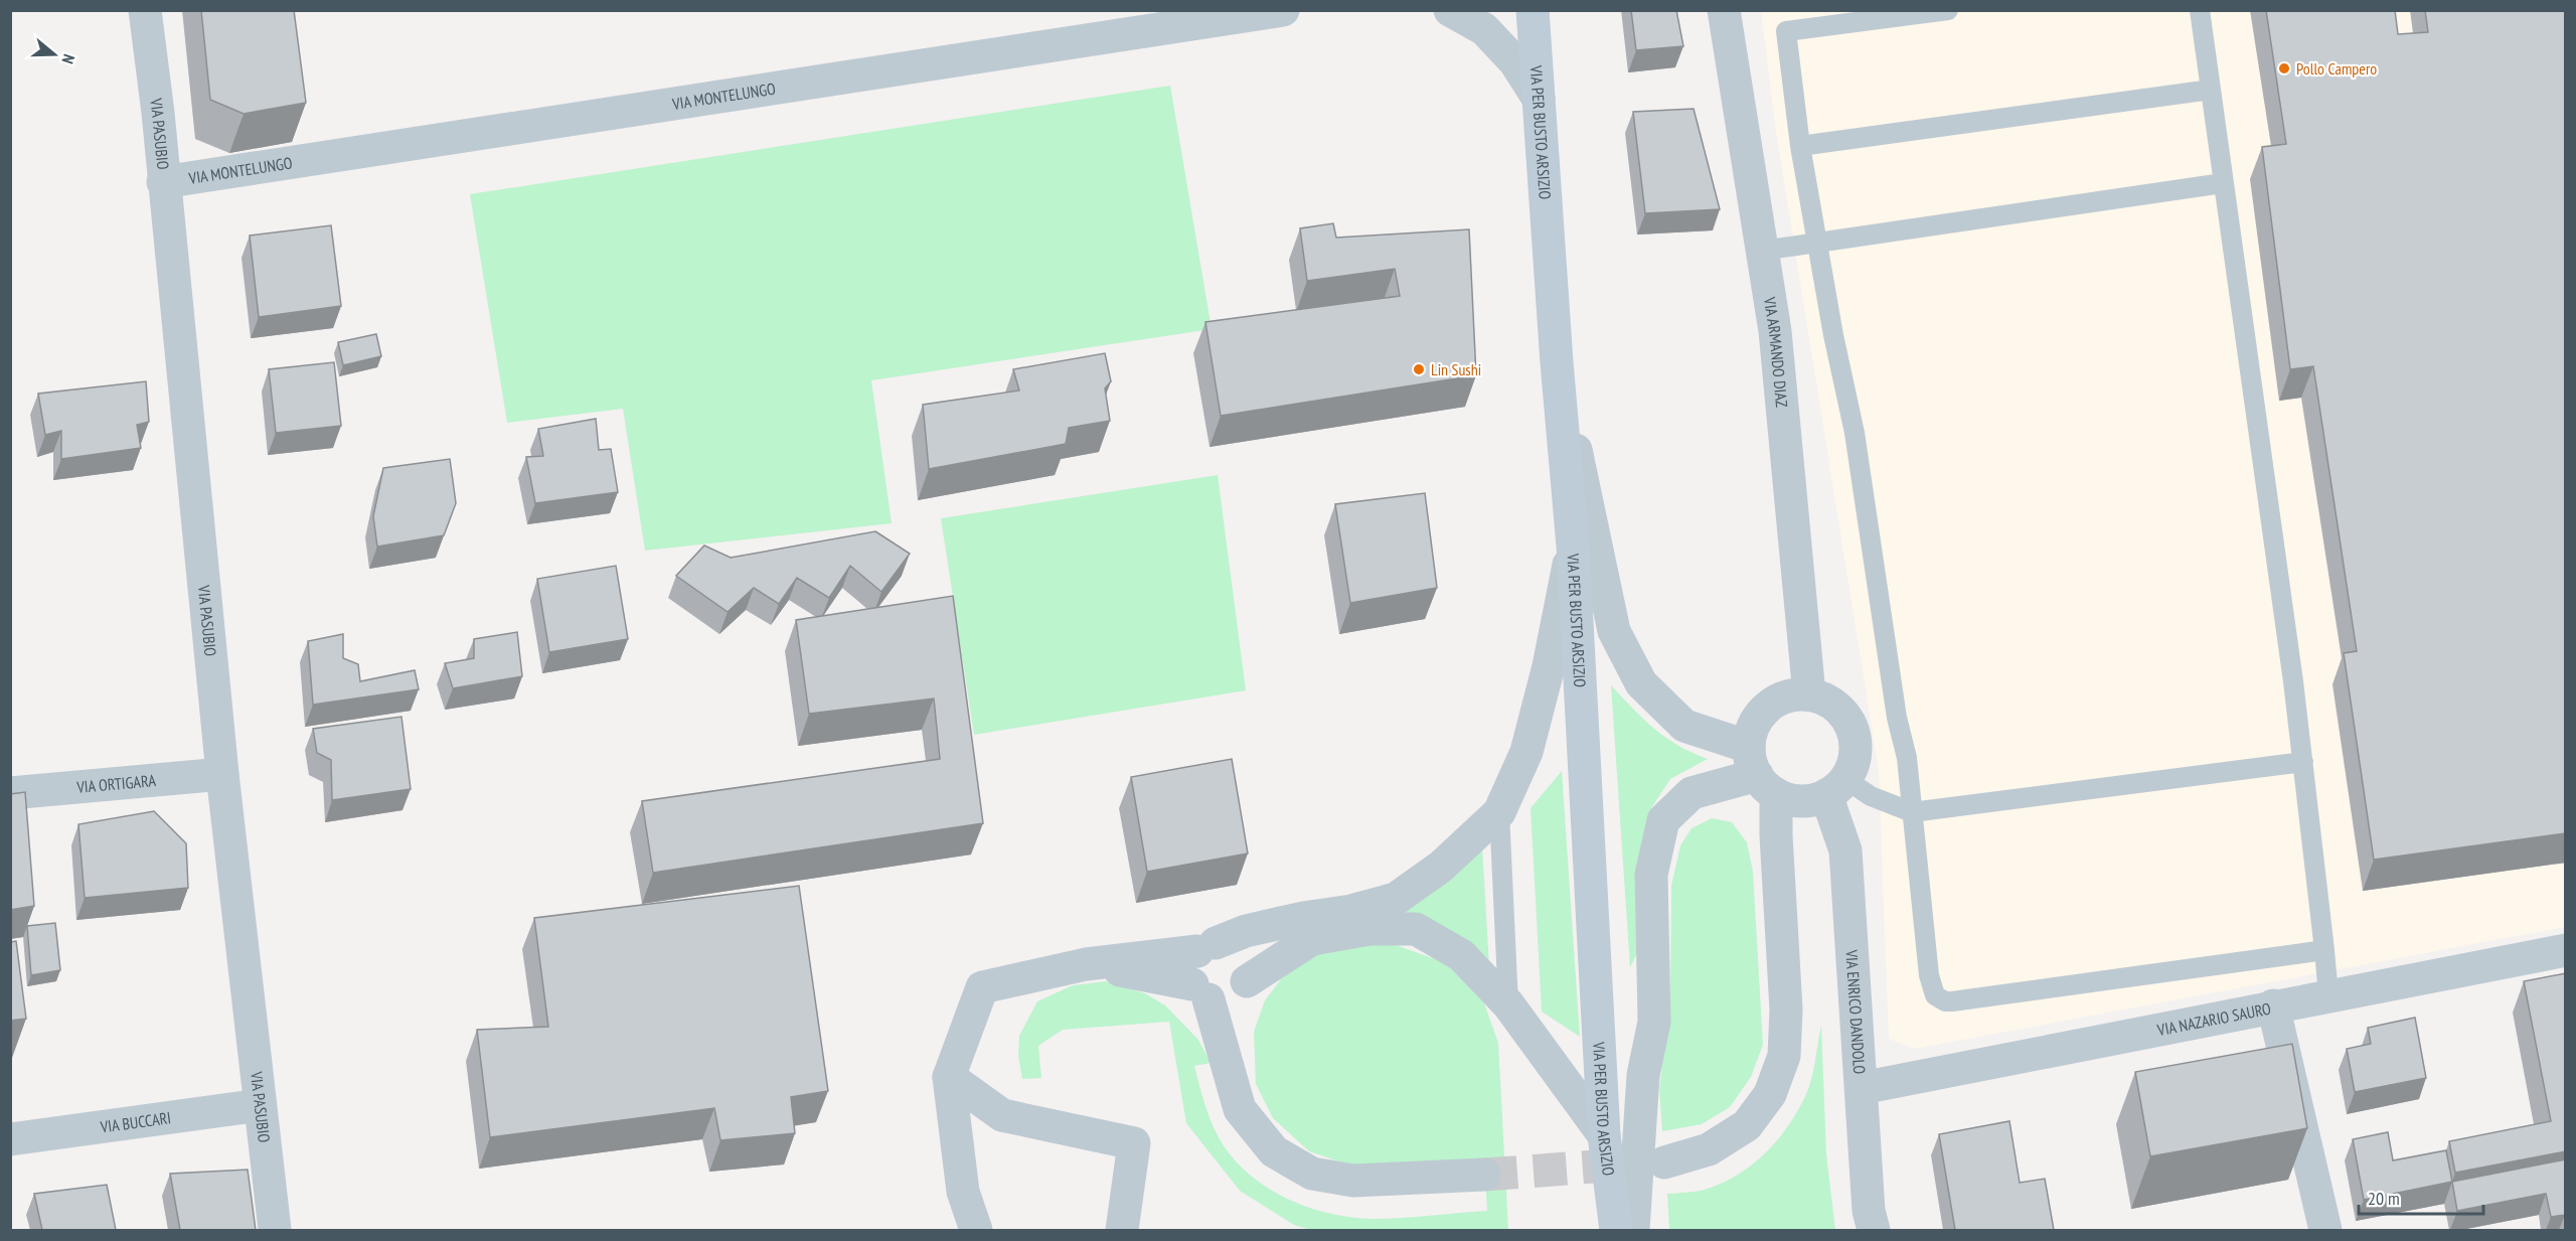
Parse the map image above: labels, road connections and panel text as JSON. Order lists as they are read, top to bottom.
{
  "streets": {
    "main road": ["VIA PER BUSTO ARSIZIO"],
    "street": [
      "VIA MONTELUNGO",
      "VIA PASUBIO",
      "VIA ARMANDO DIAZ",
      "VIA ORTIGARA",
      "VIA ENRICO DANDOLO",
      "VIA NAZARIO SAURO",
      "VIA BUCCARI"
    ]
  },
  "crossings": [
    ["VIA MONTELUNGO", "VIA PASUBIO"],
    ["VIA PASUBIO", "VIA ORTIGARA"],
    ["VIA PASUBIO", "VIA BUCCARI"],
    ["VIA ARMANDO DIAZ", "VIA ENRICO DANDOLO"],
    ["VIA ENRICO DANDOLO", "VIA NAZARIO SAURO"]
  ],
  "places": ["Pollo Campero", "Lin Sushi"],
  "scale_bar": "20 m",
  "north": "right"
}
